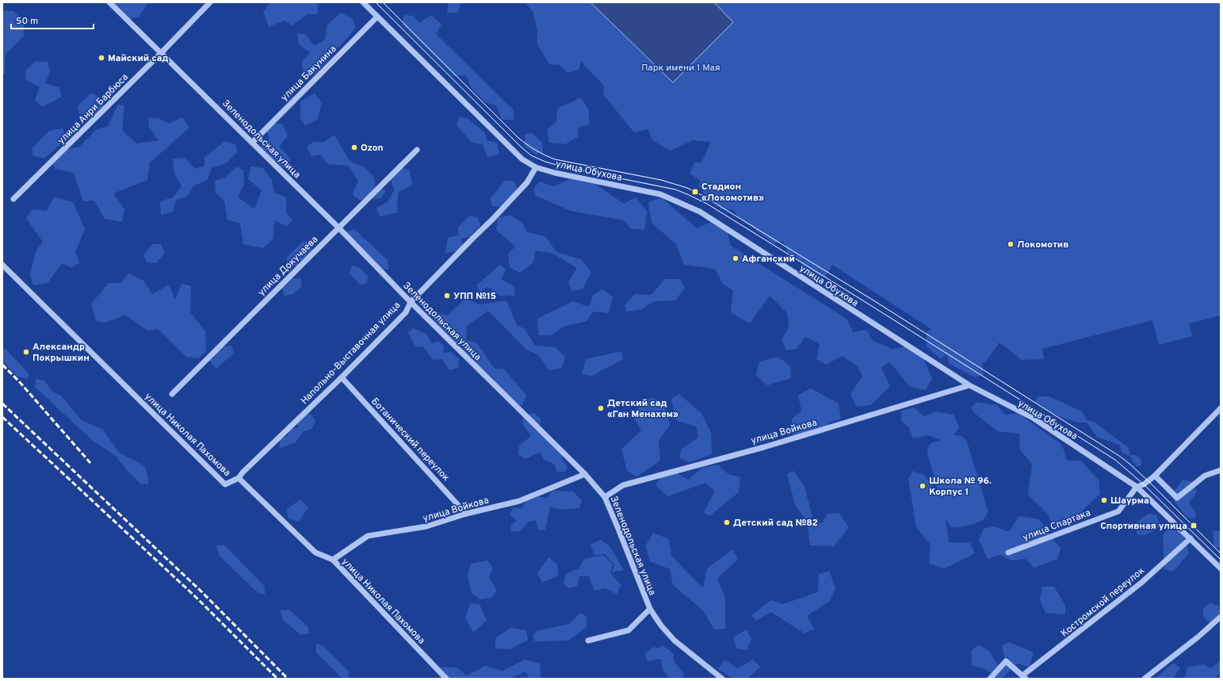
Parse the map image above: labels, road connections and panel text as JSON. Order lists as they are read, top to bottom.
{
  "streets": {
    "street": [
      "улица Бакунина",
      "улица Анри Барбюса",
      "Зеленодольская улица",
      "улица Обухова",
      "улица Докучаева",
      "Напольно-Выставочная улица",
      "улица Войкова",
      "улица Николая Пахомова",
      "Ботанический переулок",
      "улица Спартака",
      "Костромской переулок"
    ]
  },
  "crossings": [
    ["улица Бакунина", "Зеленодольская улица"],
    ["улица Бакунина", "улица Обухова"],
    ["улица Анри Барбюса", "Зеленодольская улица"],
    ["Зеленодольская улица", "улица Докучаева"],
    ["Зеленодольская улица", "Напольно-Выставочная улица"],
    ["Зеленодольская улица", "улица Войкова"],
    ["улица Обухова", "Напольно-Выставочная улица"],
    ["улица Обухова", "улица Войкова"],
    ["улица Обухова", "улица Спартака"],
    ["Напольно-Выставочная улица", "улица Николая Пахомова"],
    ["Напольно-Выставочная улица", "Ботанический переулок"],
    ["улица Войкова", "улица Николая Пахомова"],
    ["улица Войкова", "Ботанический переулок"]
  ],
  "parks": ["Парк имени 1 Мая"],
  "places": {
    "other": [
      "Майский сад",
      "Ozon",
      "Локомотив",
      "Афганский",
      "УПП №15",
      "Александр Покрышкин",
      "Детский сад «Ган Менахем»",
      "Школа № 96. Корпус 1",
      "Шаурма",
      "Детский сад №82"
    ],
    "transit": ["Стадион «Локомотив»", "Спортивная улица"]
  },
  "scale_bar": "50 m"
}
